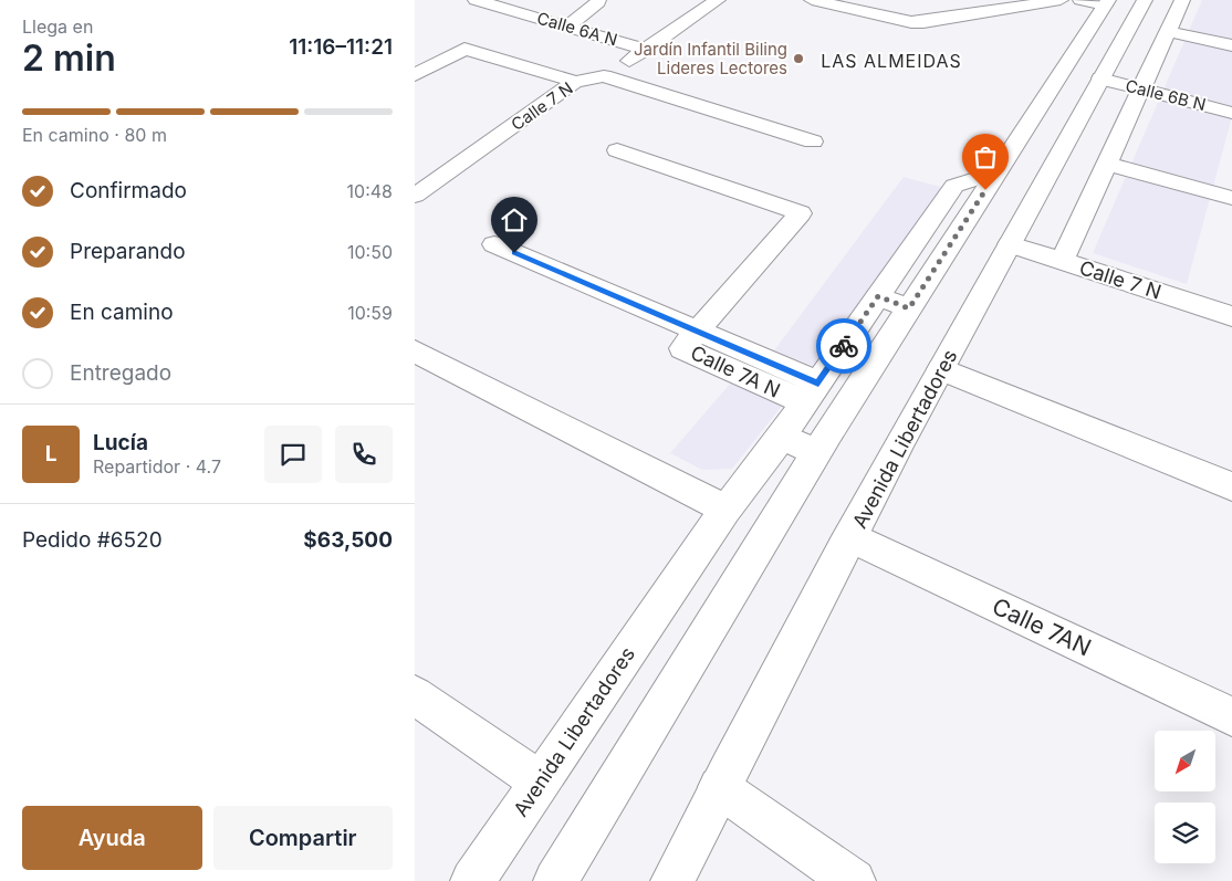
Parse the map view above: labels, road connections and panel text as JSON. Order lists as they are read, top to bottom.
{
  "streets": {
    "street": [
      "Calle 6A N",
      "Calle 6B N",
      "Calle 7 N",
      "Calle 7A N",
      "Avenida Libertadores",
      "Calle 7AN"
    ]
  },
  "crossings": [
    ["Calle 6B N", "Avenida Libertadores"],
    ["Calle 7 N", "Avenida Libertadores"],
    ["Calle 7A N", "Avenida Libertadores"],
    ["Avenida Libertadores", "Calle 7AN"]
  ],
  "districts": ["LAS ALMEIDAS"],
  "places": ["Jardín Infantil Biling Lideres Lectores"],
  "north": "bottom left",
  "page": {
    "heading": ["2 min", "Llega en", "11:16–11:21"],
    "panel": [
      "Lucía",
      "Repartidor · 4.7",
      "Pedido #6520",
      "$63,500"
    ],
    "bar": "En camino · 80 m",
    "list": [
      ["Confirmado", "10:48"],
      ["Preparando", "10:50"],
      ["En camino", "10:59"],
      "Entregado"
    ],
    "round": "L",
    "buttons": ["Ayuda", "Compartir"]
  }
}
